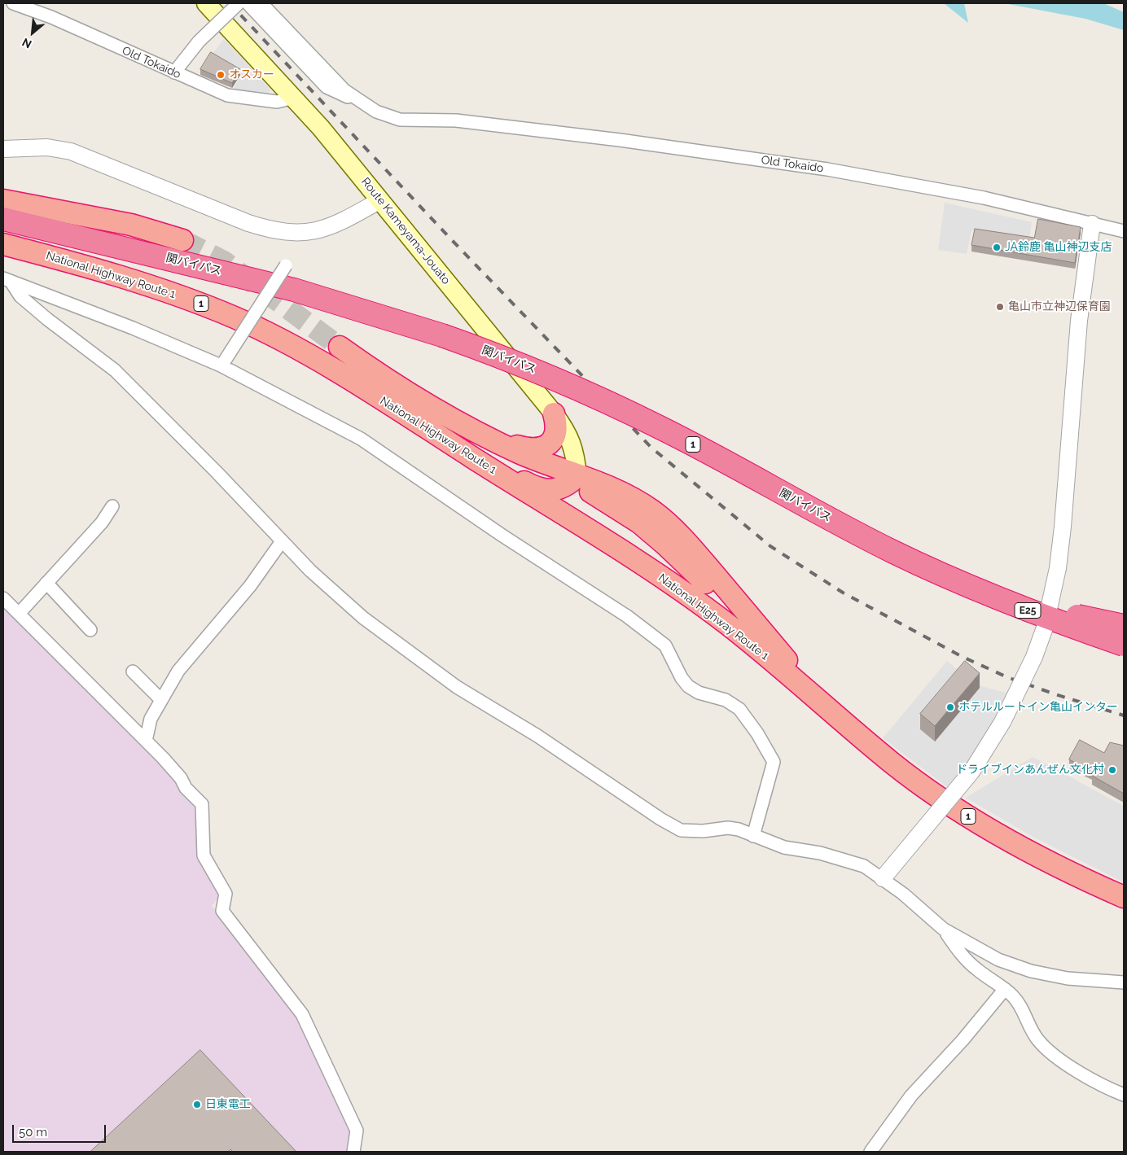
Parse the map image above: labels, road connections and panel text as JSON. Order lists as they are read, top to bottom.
{
  "streets": {
    "highway": [
      "関バイパス",
      "National Highway Route 1",
      "1",
      "E25"
    ],
    "main road": ["Route Kameyama-Jouato"],
    "street": ["Old Tokaido"]
  },
  "crossings": [
    ["Old Tokaido", "Route Kameyama-Jouato"],
    ["Route Kameyama-Jouato", "National Highway Route 1"],
    ["関バイパス", "1"],
    ["関バイパス", "E25"]
  ],
  "places": [
    "オスカー",
    "JA鈴鹿 亀山神辺支店",
    "亀山市立神辺保育園",
    "ホテルルートイン亀山インター",
    "ドライブインあんぜん文化村",
    "日東電工"
  ],
  "scale_bar": "50 m",
  "north": "bottom left"
}
